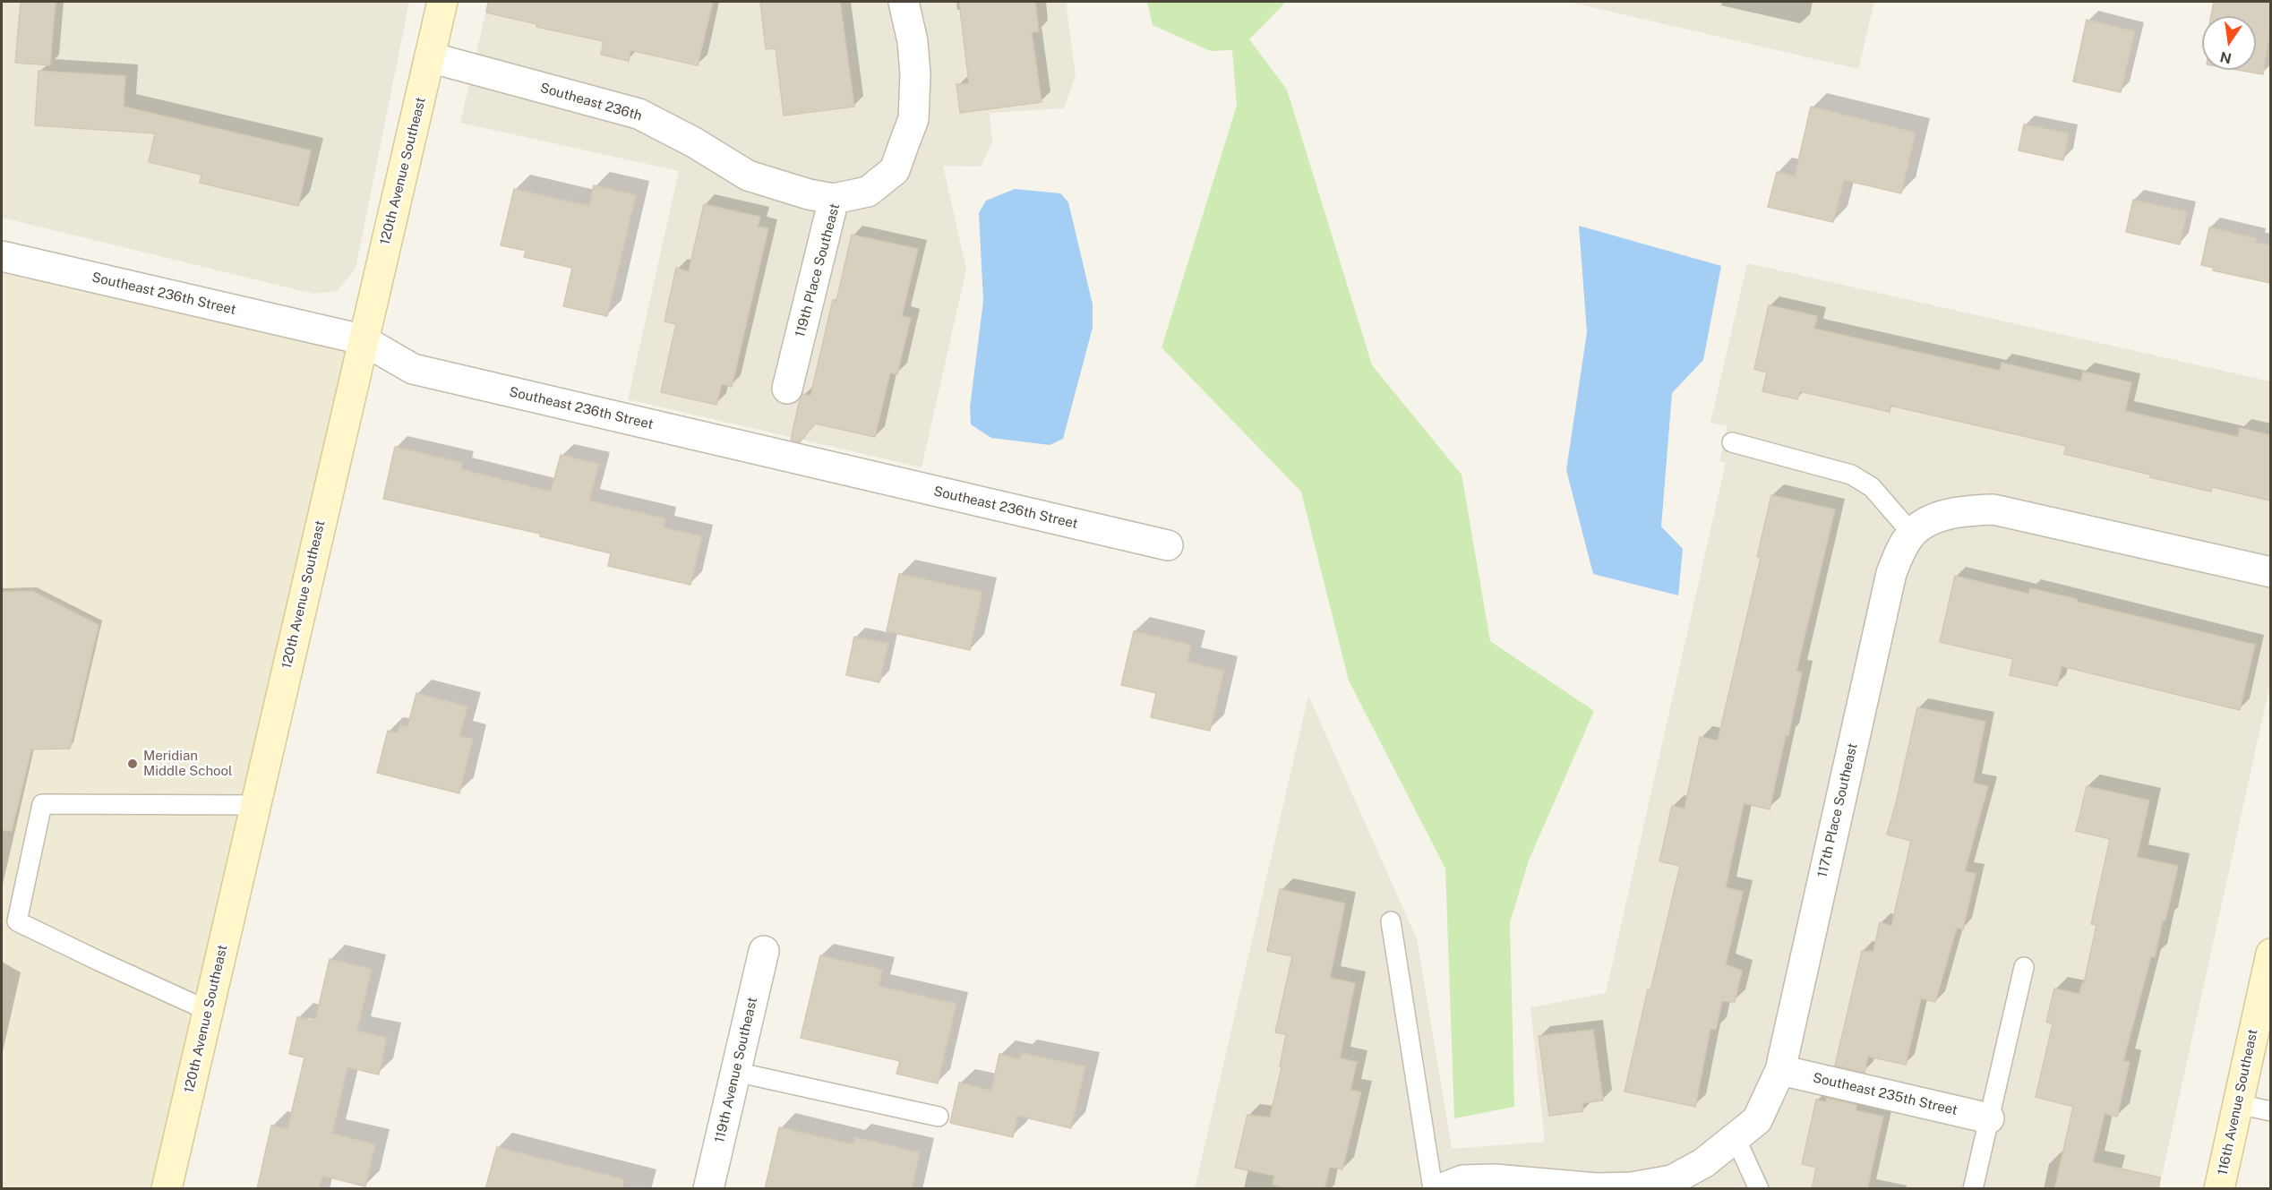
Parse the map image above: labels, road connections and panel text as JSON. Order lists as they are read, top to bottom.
{
  "streets": {
    "street": [
      "Southeast 236th",
      "120th Avenue Southeast",
      "119th Place Southeast",
      "Southeast 236th Street",
      "117th Place Southeast",
      "119th Avenue Southeast",
      "Southeast 235th Street",
      "116th Avenue Southeast"
    ]
  },
  "crossings": [
    ["Southeast 236th", "120th Avenue Southeast"],
    ["Southeast 236th", "119th Place Southeast"],
    ["120th Avenue Southeast", "Southeast 236th Street"],
    ["117th Place Southeast", "Southeast 235th Street"]
  ],
  "places": ["Meridian Middle School"],
  "north": "bottom"
}
